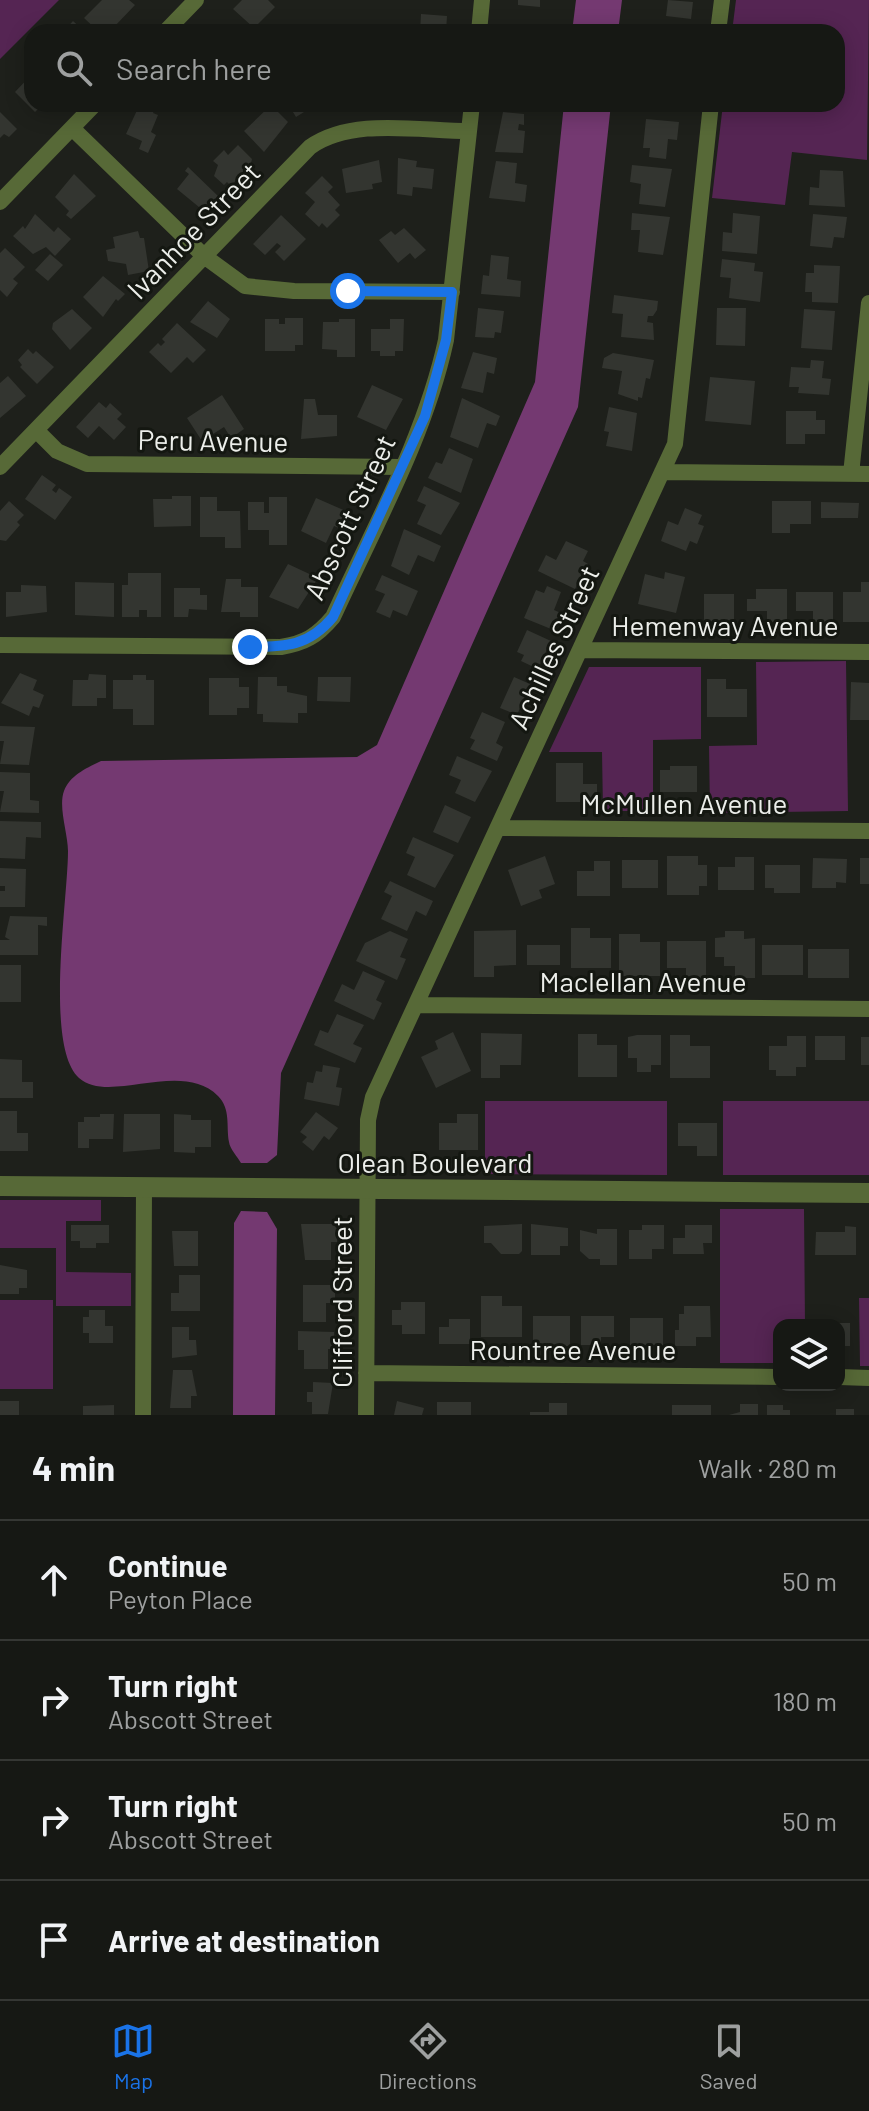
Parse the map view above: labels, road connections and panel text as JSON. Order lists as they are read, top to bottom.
{
  "streets": {
    "street": [
      "Ivanhoe Street",
      "Peru Avenue",
      "Abscott Street",
      "Hemenway Avenue",
      "Achilles Street",
      "McMullen Avenue",
      "Maclellan Avenue",
      "Olean Boulevard",
      "Clifford Street",
      "Rountree Avenue"
    ]
  },
  "crossings": [
    ["Ivanhoe Street", "Peru Avenue"],
    ["Ivanhoe Street", "Abscott Street"],
    ["Peru Avenue", "Abscott Street"],
    ["Hemenway Avenue", "Achilles Street"],
    ["Achilles Street", "McMullen Avenue"],
    ["Achilles Street", "Maclellan Avenue"],
    ["Achilles Street", "Olean Boulevard"],
    ["Achilles Street", "Clifford Street"],
    ["Olean Boulevard", "Clifford Street"],
    ["Clifford Street", "Rountree Avenue"]
  ],
  "page": {
    "search": "Search here",
    "heading": ["4 min", "Walk · 280 m"],
    "list": [
      ["Continue", "Peyton Place", "50 m"],
      ["Turn right", "Abscott Street", "180 m"],
      ["Turn right", "Abscott Street", "50 m"],
      "Arrive at destination"
    ],
    "nav": ["Map", "Directions", "Saved"]
  }
}
